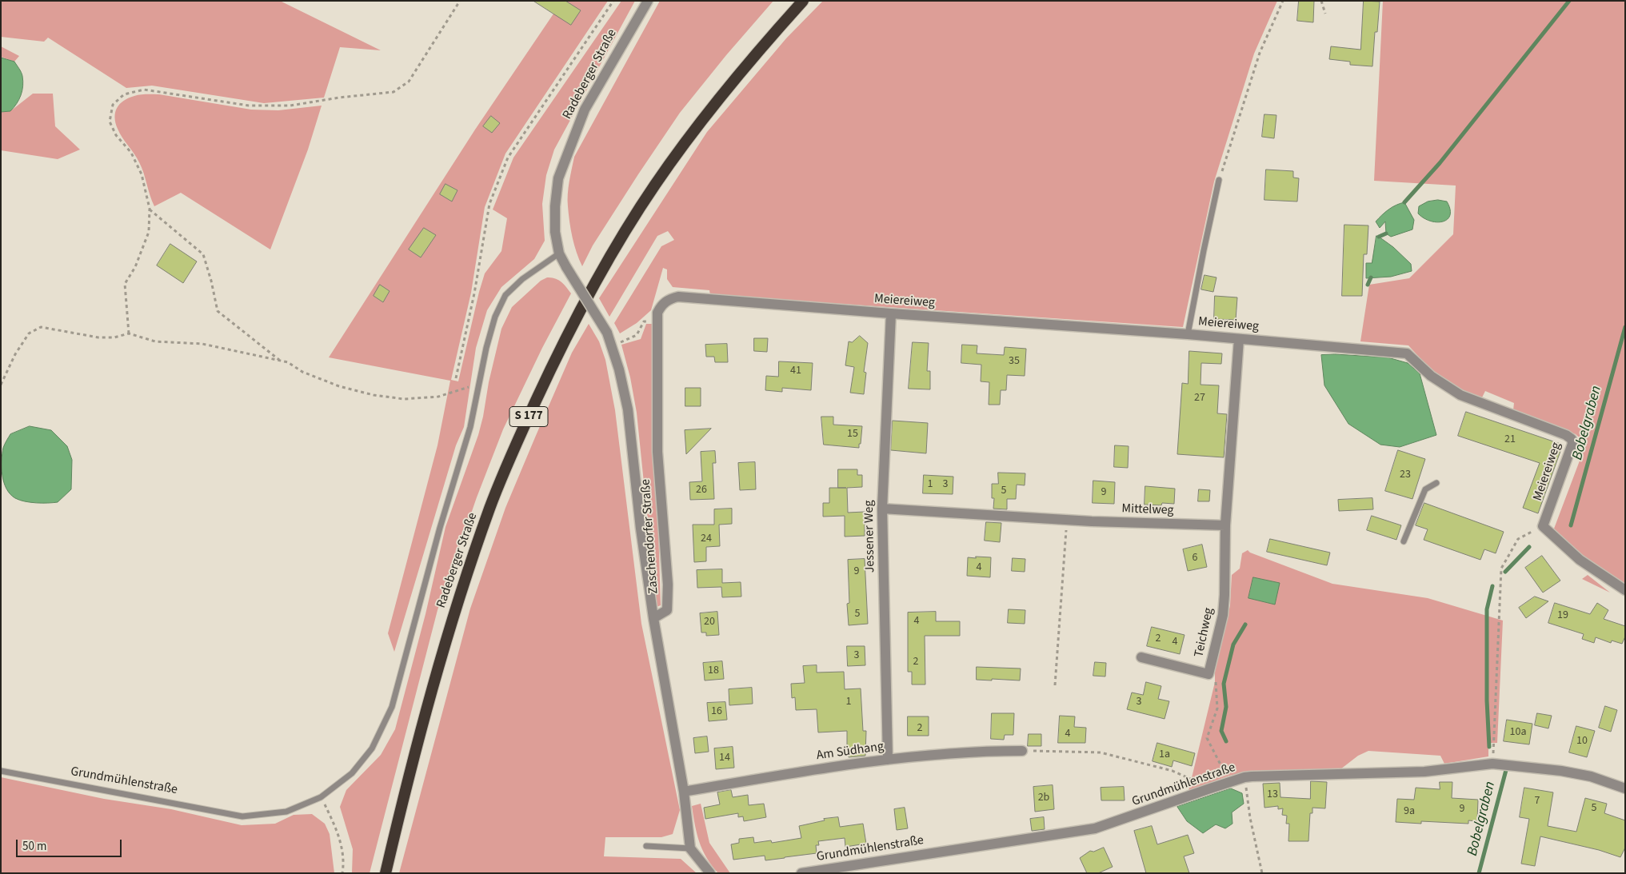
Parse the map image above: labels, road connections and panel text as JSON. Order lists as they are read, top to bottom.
{
  "streets": {
    "highway": ["Radeberger Straße", "S 177"],
    "street": [
      "Meiereiweg",
      "Mittelweg",
      "Zaschendorfer Straße",
      "Jessener Weg",
      "Teichweg",
      "Am Südhang",
      "Grundmühlenstraße"
    ]
  },
  "crossings": [
    ["Radeberger Straße", "Zaschendorfer Straße"],
    ["Radeberger Straße", "Grundmühlenstraße"],
    ["Meiereiweg", "Zaschendorfer Straße"],
    ["Meiereiweg", "Jessener Weg"],
    ["Mittelweg", "Jessener Weg"],
    ["Mittelweg", "Teichweg"],
    ["Jessener Weg", "Am Südhang"]
  ],
  "water": ["Bobelgraben"],
  "house_numbers": [
    "35",
    "41",
    "27",
    "15",
    "21",
    "23",
    "1",
    "3",
    "26",
    "5",
    "9",
    "24",
    "6",
    "4",
    "9",
    "5",
    "19",
    "4",
    "20",
    "2",
    "4",
    "3",
    "2",
    "18",
    "1",
    "3",
    "16",
    "2",
    "10a",
    "4",
    "10",
    "1a",
    "14",
    "13",
    "2b",
    "7",
    "5",
    "9",
    "9a"
  ],
  "scale_bar": "50 m"
}
